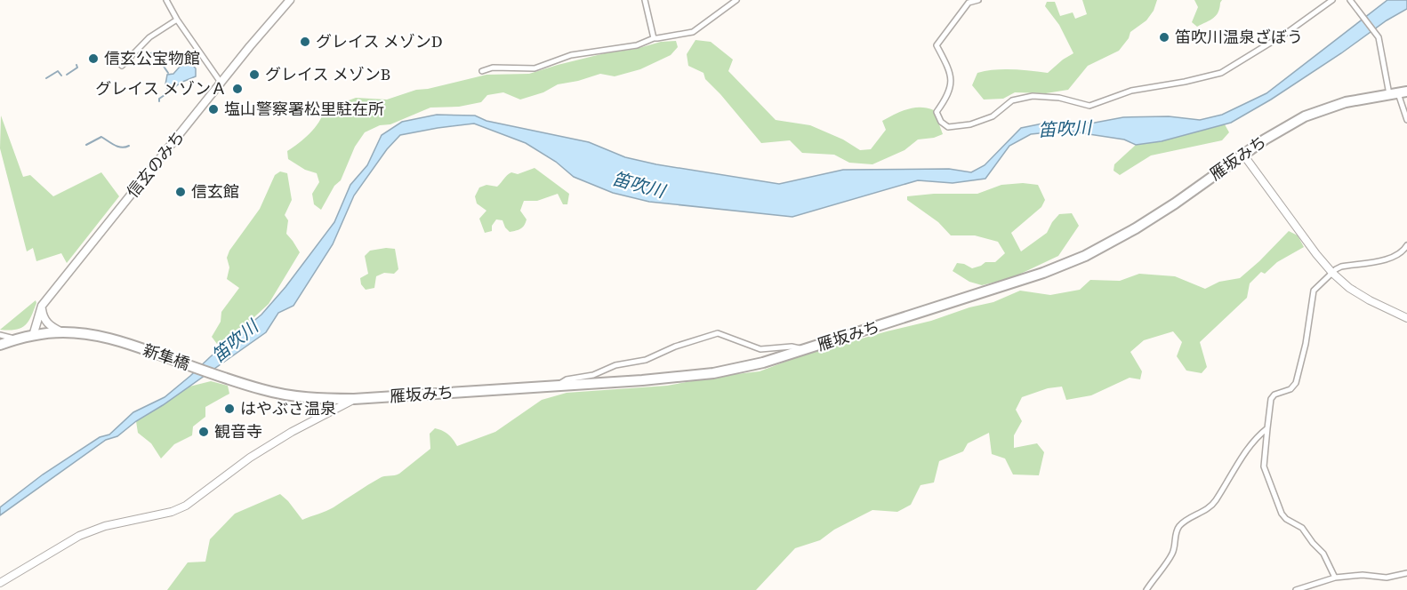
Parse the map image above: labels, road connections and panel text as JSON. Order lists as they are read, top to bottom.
{
  "streets": {
    "highway": ["雁坂みち", "新隼橋"],
    "main road": ["信玄のみち"]
  },
  "crossings": [
    ["雁坂みち", "新隼橋"]
  ],
  "water": ["笛吹川"],
  "places": [
    "笛吹川温泉ざぼう",
    "グレイス メゾンD",
    "信玄公宝物館",
    "グレイス メゾンB",
    "グレイス メゾンＡ",
    "塩山警察署松里駐在所",
    "信玄館",
    "はやぶさ温泉",
    "観音寺"
  ]
}
